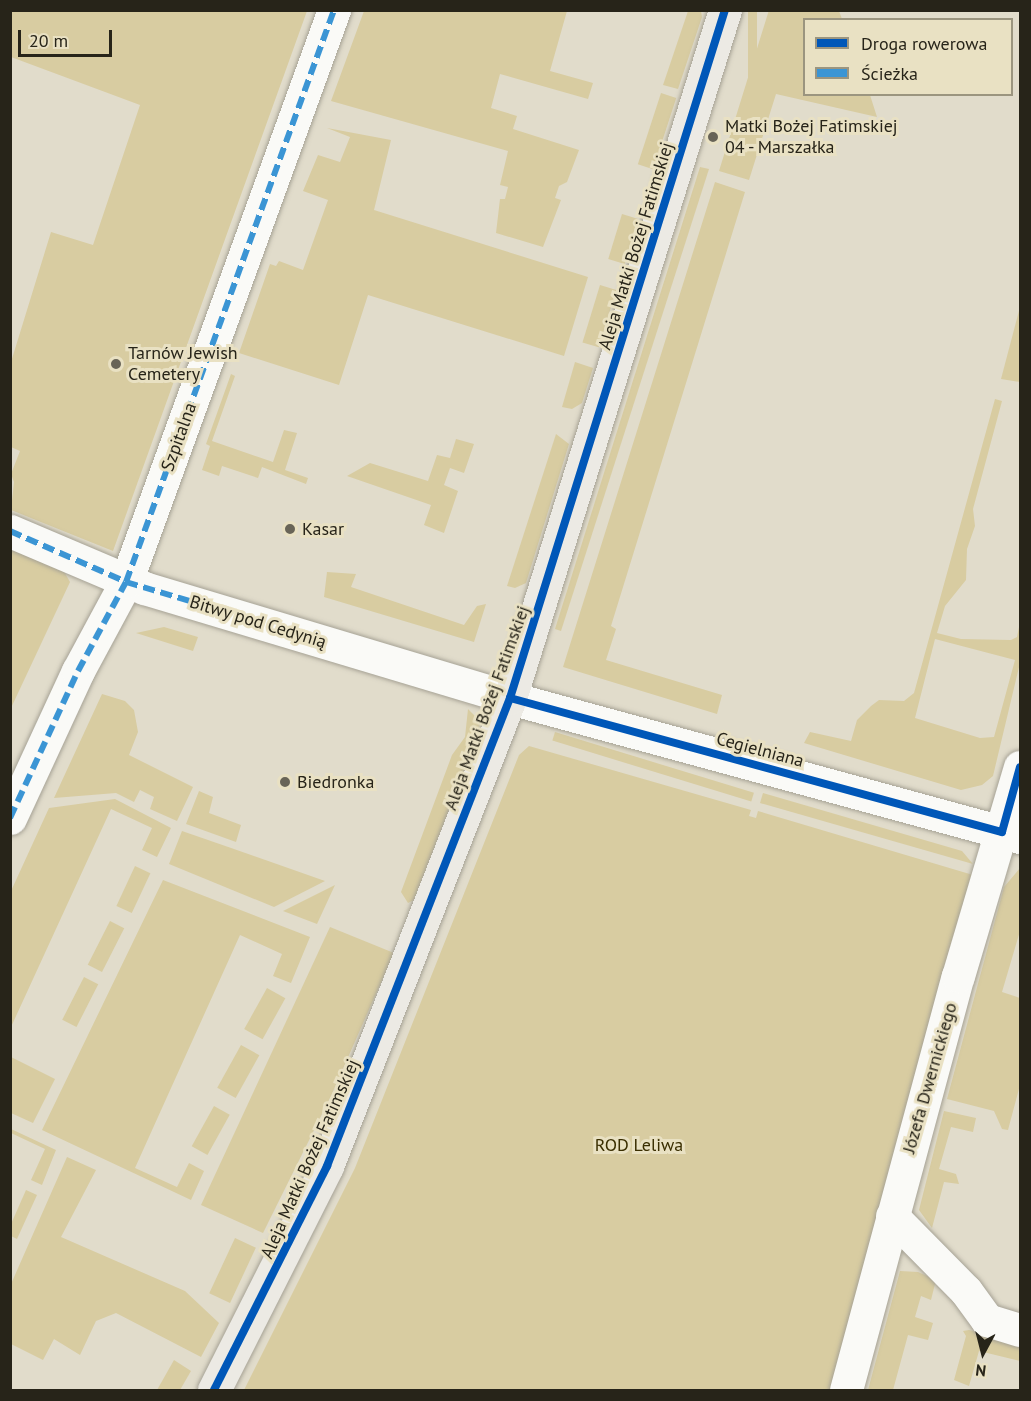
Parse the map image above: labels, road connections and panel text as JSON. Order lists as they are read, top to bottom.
{
  "streets": {
    "street": [
      "Aleja Matki Bożej Fatimskiej",
      "Szpitalna",
      "Bitwy pod Cedynią",
      "Cegielniana",
      "Józefa Dwernickiego"
    ]
  },
  "crossings": [
    ["Aleja Matki Bożej Fatimskiej", "Bitwy pod Cedynią"],
    ["Aleja Matki Bożej Fatimskiej", "Cegielniana"],
    ["Szpitalna", "Bitwy pod Cedynią"],
    ["Bitwy pod Cedynią", "Cegielniana"],
    ["Cegielniana", "Józefa Dwernickiego"]
  ],
  "parks": ["ROD Leliwa"],
  "places": [
    "Matki Bożej Fatimskiej 04 - Marszałka",
    "Tarnów Jewish Cemetery",
    "Kasar",
    "Biedronka"
  ],
  "legend": ["Droga rowerowa", "Ścieżka"],
  "scale_bar": "20 m",
  "north": "bottom"
}
